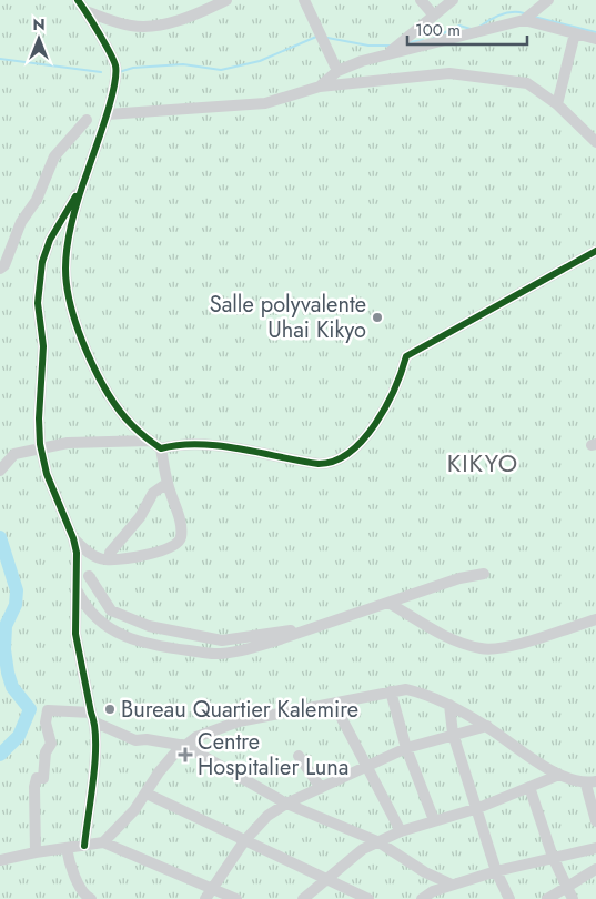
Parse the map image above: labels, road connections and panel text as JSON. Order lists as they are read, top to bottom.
{
  "districts": ["KIKYO"],
  "places": {
    "other": ["Salle polyvalente Uhai Kikyo", "Bureau Quartier Kalemire"],
    "health": ["Centre Hospitalier Luna"]
  },
  "scale_bar": "100 m",
  "north": "top"
}
